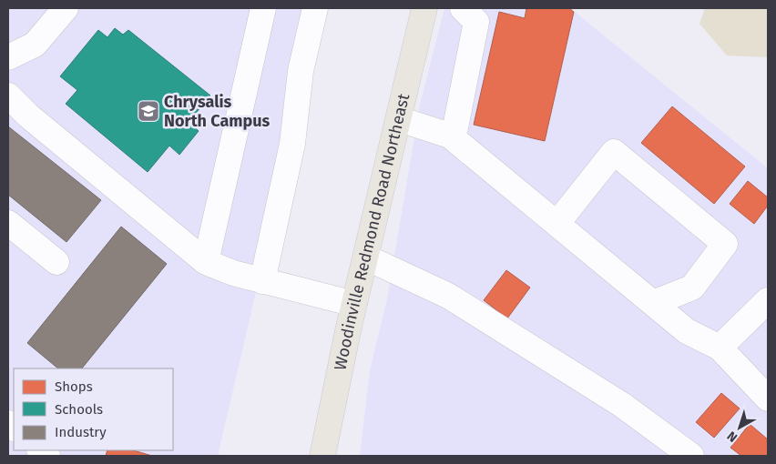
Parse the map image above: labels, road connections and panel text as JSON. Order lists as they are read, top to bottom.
{
  "streets": {
    "main road": ["Woodinville Redmond Road Northeast"]
  },
  "places": {
    "school or university": ["Chrysalis North Campus"]
  },
  "legend": ["Shops", "Schools", "Industry"],
  "north": "bottom left"
}
